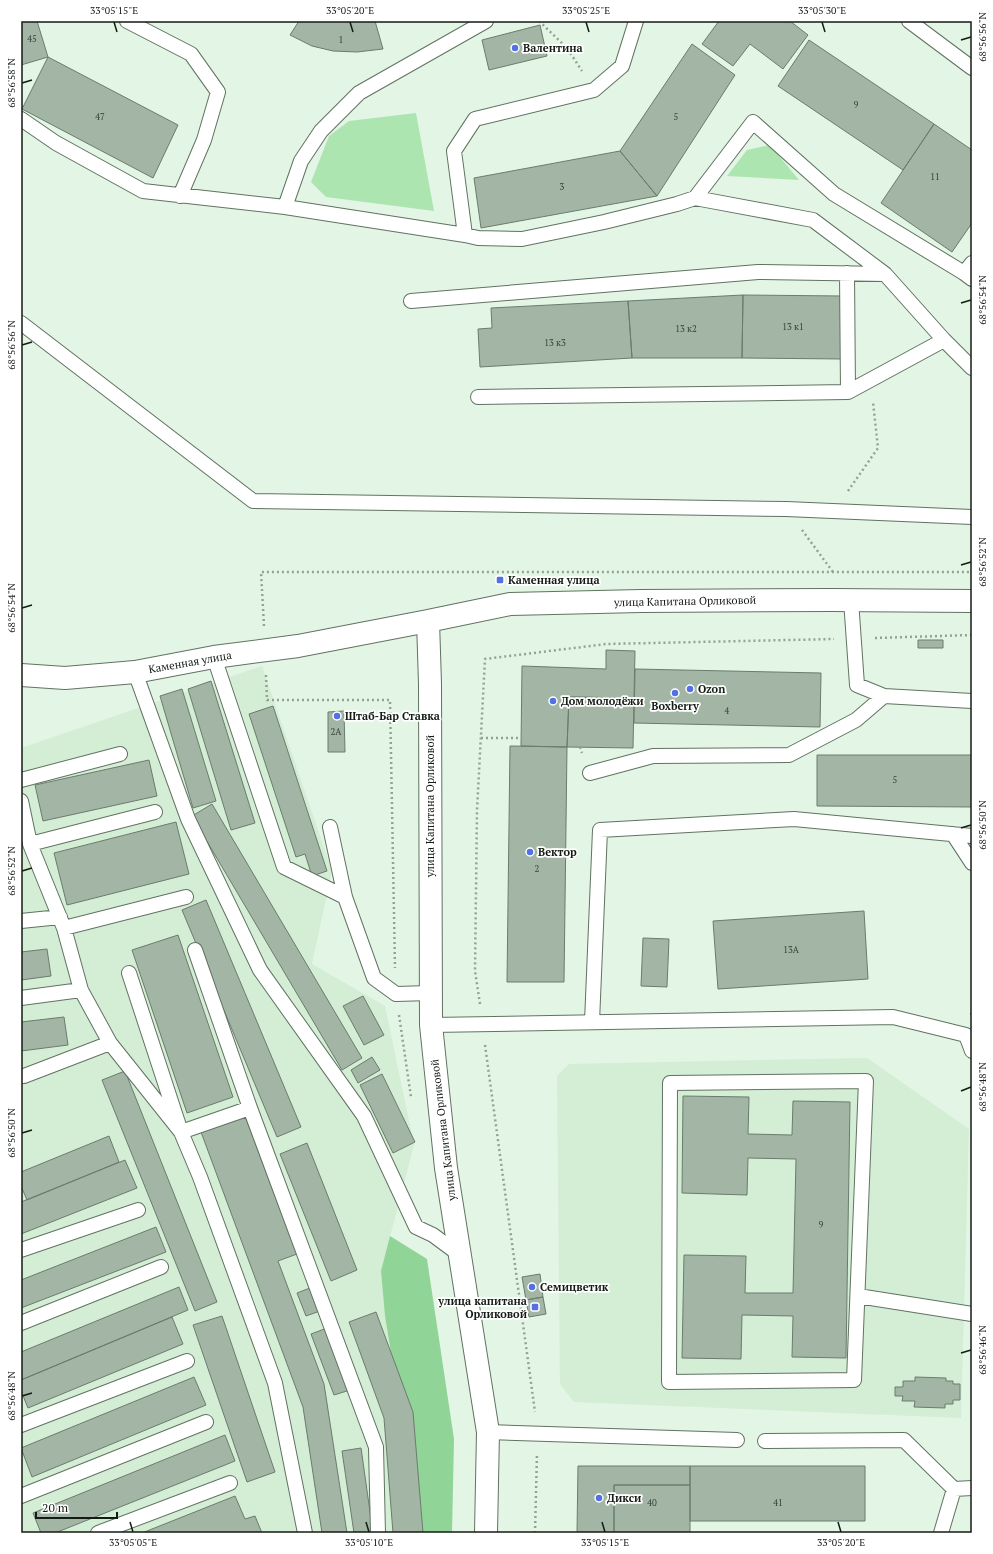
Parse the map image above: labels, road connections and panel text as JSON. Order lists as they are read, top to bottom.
{
  "streets": {
    "street": ["улица Капитана Орликовой", "Каменная улица"]
  },
  "crossings": [
    ["улица Капитана Орликовой", "Каменная улица"]
  ],
  "places": {
    "other": [
      "Валентина",
      "Ozon",
      "Boxberry",
      "Дом молодёжи",
      "Штаб-Бар Ставка",
      "Вектор",
      "Семицветик",
      "Дикси"
    ],
    "transit": ["Каменная улица", "улица капитана Орликовой"]
  },
  "house_numbers": [
    "45",
    "1",
    "9",
    "47",
    "5",
    "11",
    "3",
    "13 к1",
    "13 к2",
    "13 к3",
    "4",
    "2А",
    "5",
    "2",
    "13А",
    "9",
    "40",
    "41"
  ],
  "scale_bar": "20 m",
  "coordinates": [
    "33°05'15\"E",
    "33°05'20\"E",
    "33°05'25\"E",
    "33°05'30\"E",
    "68°56'56\"N",
    "68°56'58\"N",
    "68°56'54\"N",
    "68°56'52\"N",
    "68°56'50\"N",
    "68°56'48\"N",
    "68°56'46\"N",
    "33°05'05\"E",
    "33°05'10\"E"
  ]
}
